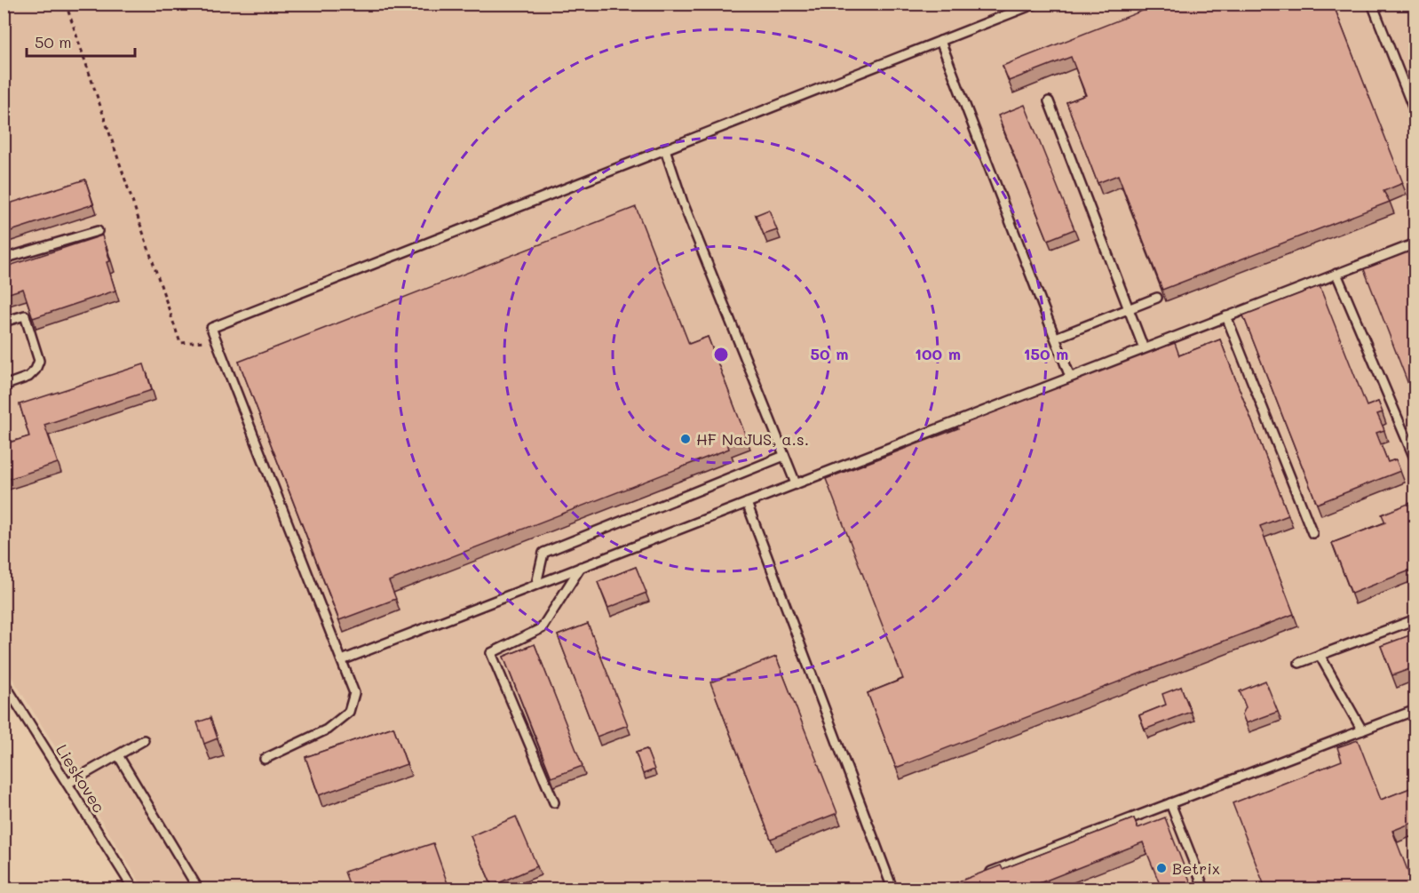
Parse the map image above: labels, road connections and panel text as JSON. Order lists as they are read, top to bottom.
{
  "streets": {
    "lane": ["Lieskovec"]
  },
  "places": ["HF NaJUS, a.s.", "Betrix"],
  "scale_bar": "50 m",
  "rings": ["50 m", "100 m", "150 m"]
}
